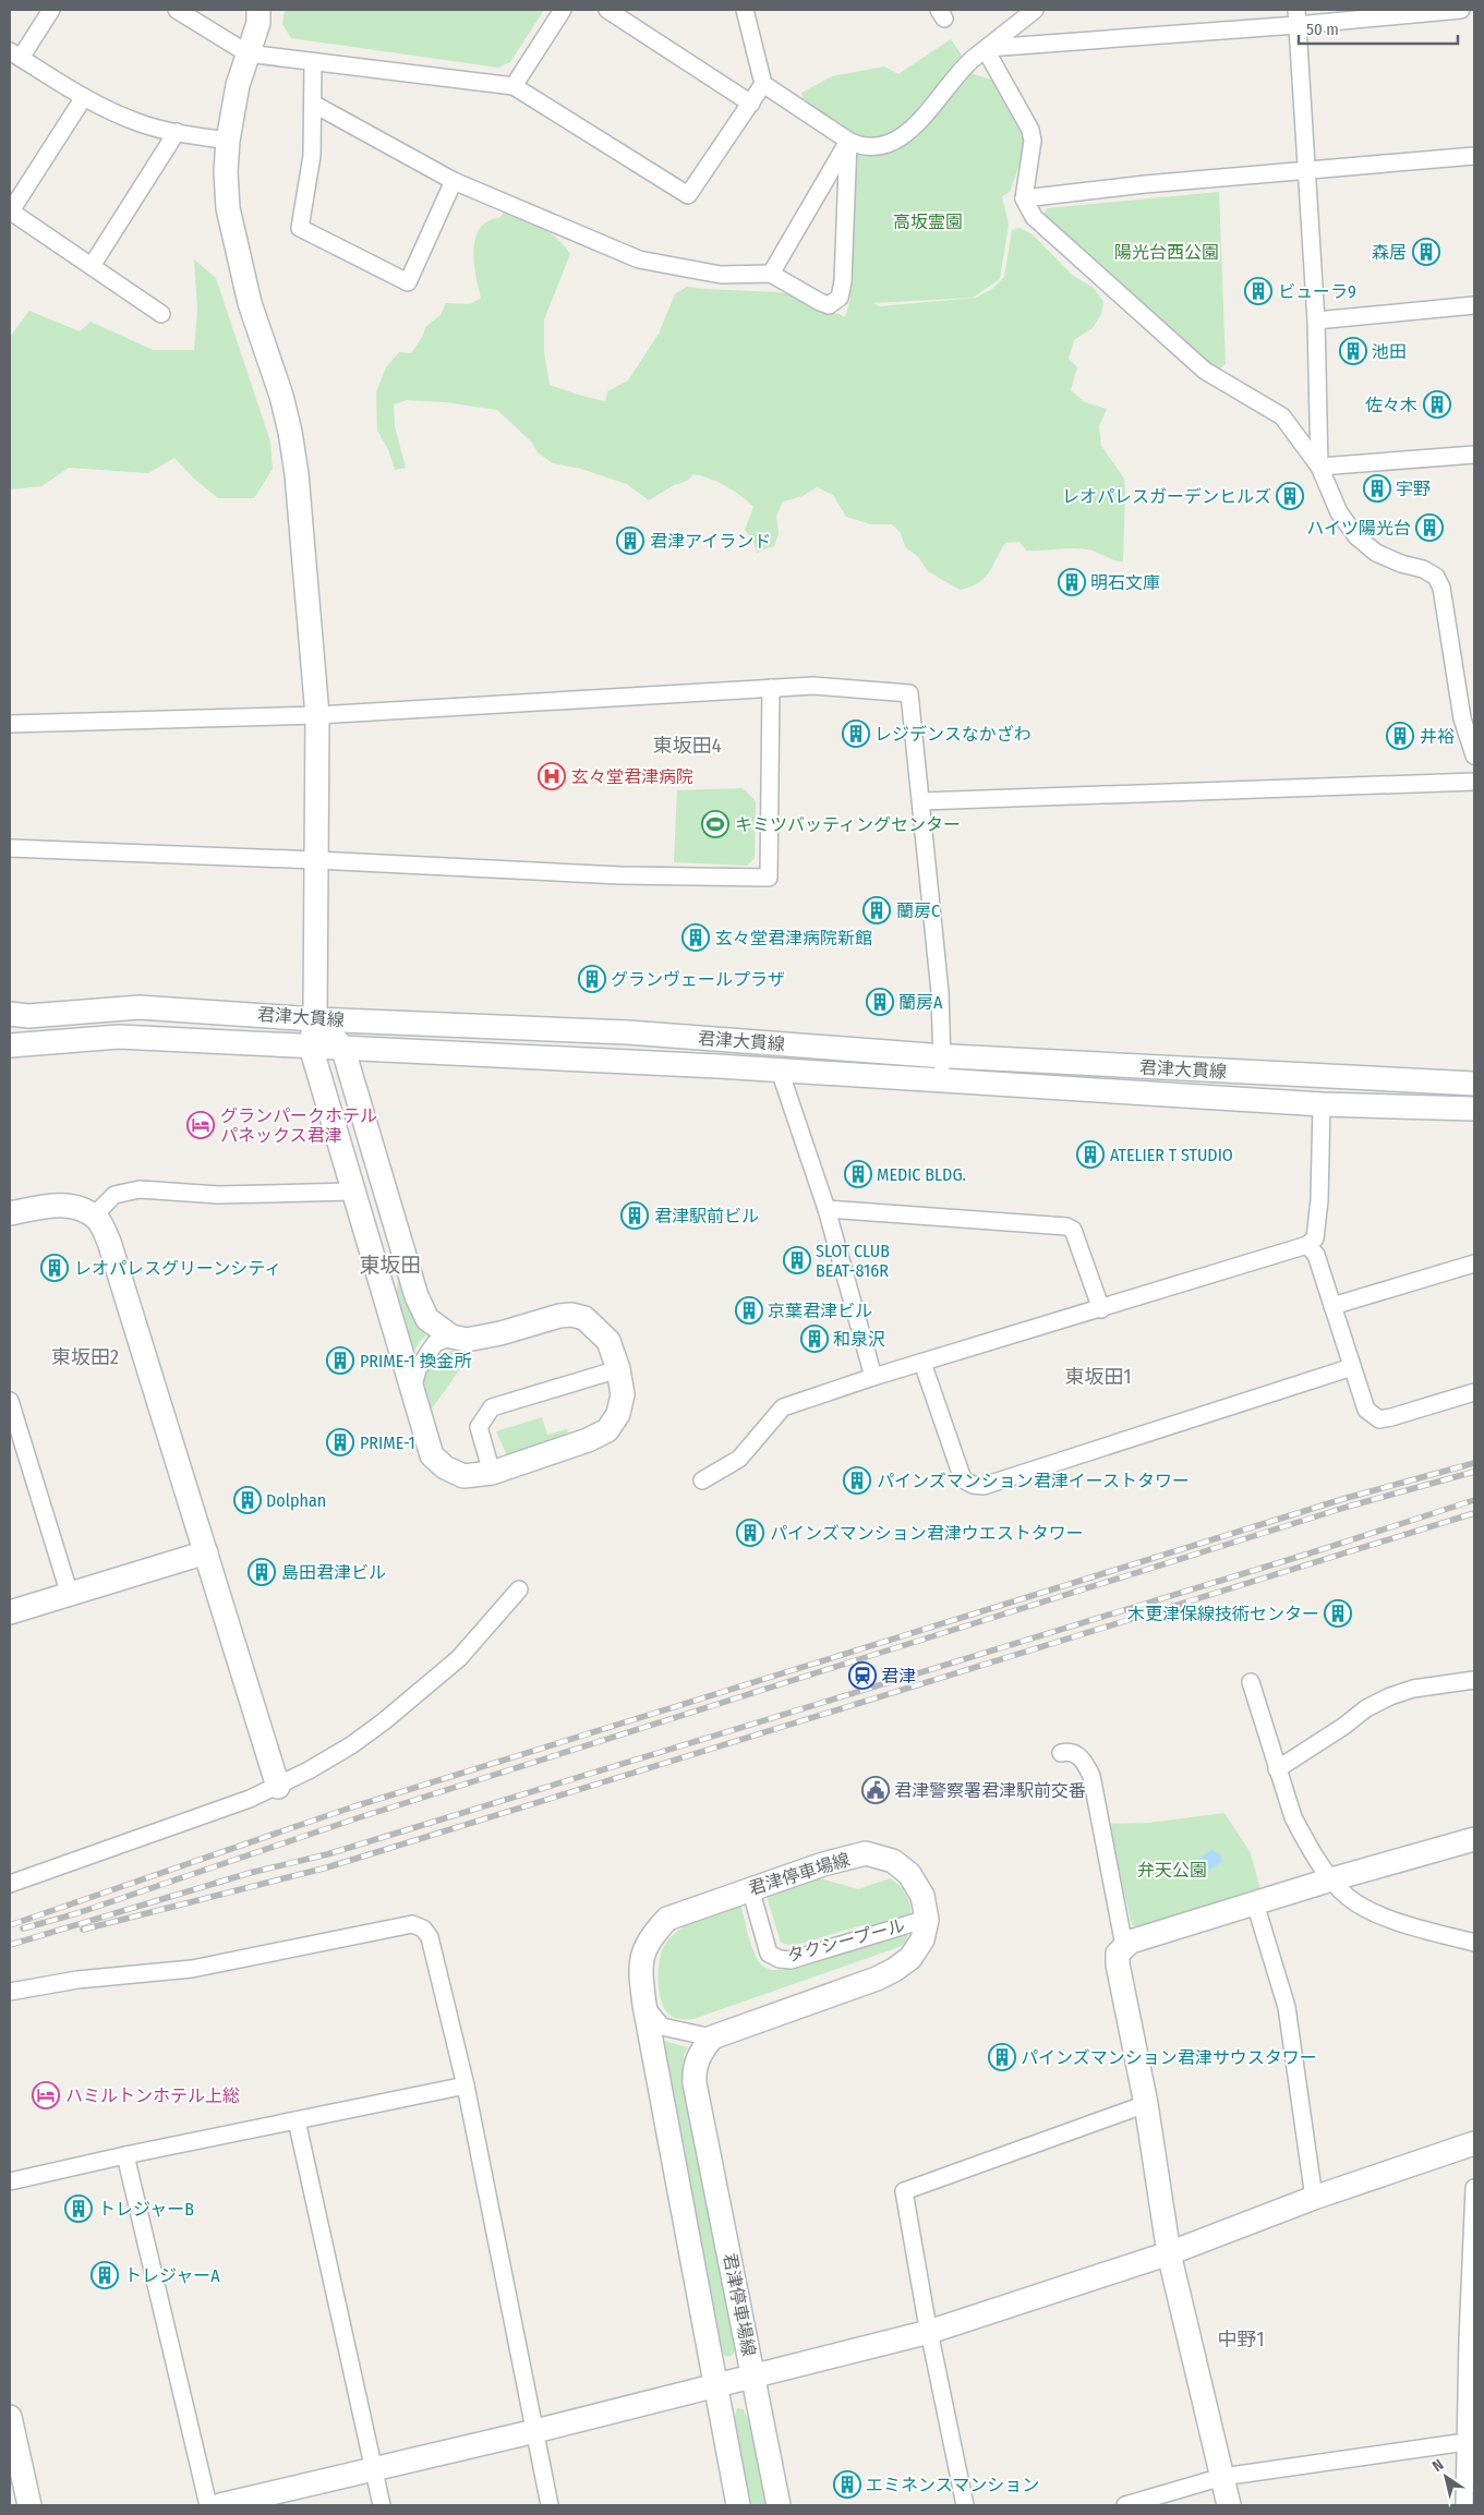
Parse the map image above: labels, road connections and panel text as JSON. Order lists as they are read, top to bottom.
{
  "streets": {
    "street": ["君津大貫線", "君津停車場線", "タクシープール"]
  },
  "crossings": [
    ["君津停車場線", "タクシープール"]
  ],
  "districts": [
    "東坂田4",
    "東坂田",
    "東坂田2",
    "東坂田1",
    "中野1"
  ],
  "parks": ["高坂霊園", "陽光台西公園", "弁天公園"],
  "places": {
    "building": [
      "森居",
      "ビューラ9",
      "池田",
      "佐々木",
      "宇野",
      "レオパレスガーデンヒルズ",
      "ハイツ陽光台",
      "君津アイランド",
      "明石文庫",
      "レジデンスなかざわ",
      "井裕",
      "蘭房C",
      "玄々堂君津病院新館",
      "グランヴェールプラザ",
      "蘭房A",
      "ATELIER T STUDIO",
      "MEDIC BLDG.",
      "君津駅前ビル",
      "SLOT CLUB BEAT-816R",
      "レオパレスグリーンシティ",
      "京葉君津ビル",
      "和泉沢",
      "PRIME-1 換金所",
      "PRIME-1",
      "パインズマンション君津イーストタワー",
      "Dolphan",
      "パインズマンション君津ウエストタワー",
      "島田君津ビル",
      "木更津保線技術センター",
      "パインズマンション君津サウスタワー",
      "トレジャーB",
      "トレジャーA",
      "エミネンスマンション"
    ],
    "hospital": ["玄々堂君津病院"],
    "sports": ["キミツバッティングセンター"],
    "hotel": ["グランパークホテル パネックス君津", "ハミルトンホテル上総"],
    "station": ["君津"],
    "public building": ["君津警察署君津駅前交番"]
  },
  "scale_bar": "50 m",
  "north": "top left"
}
